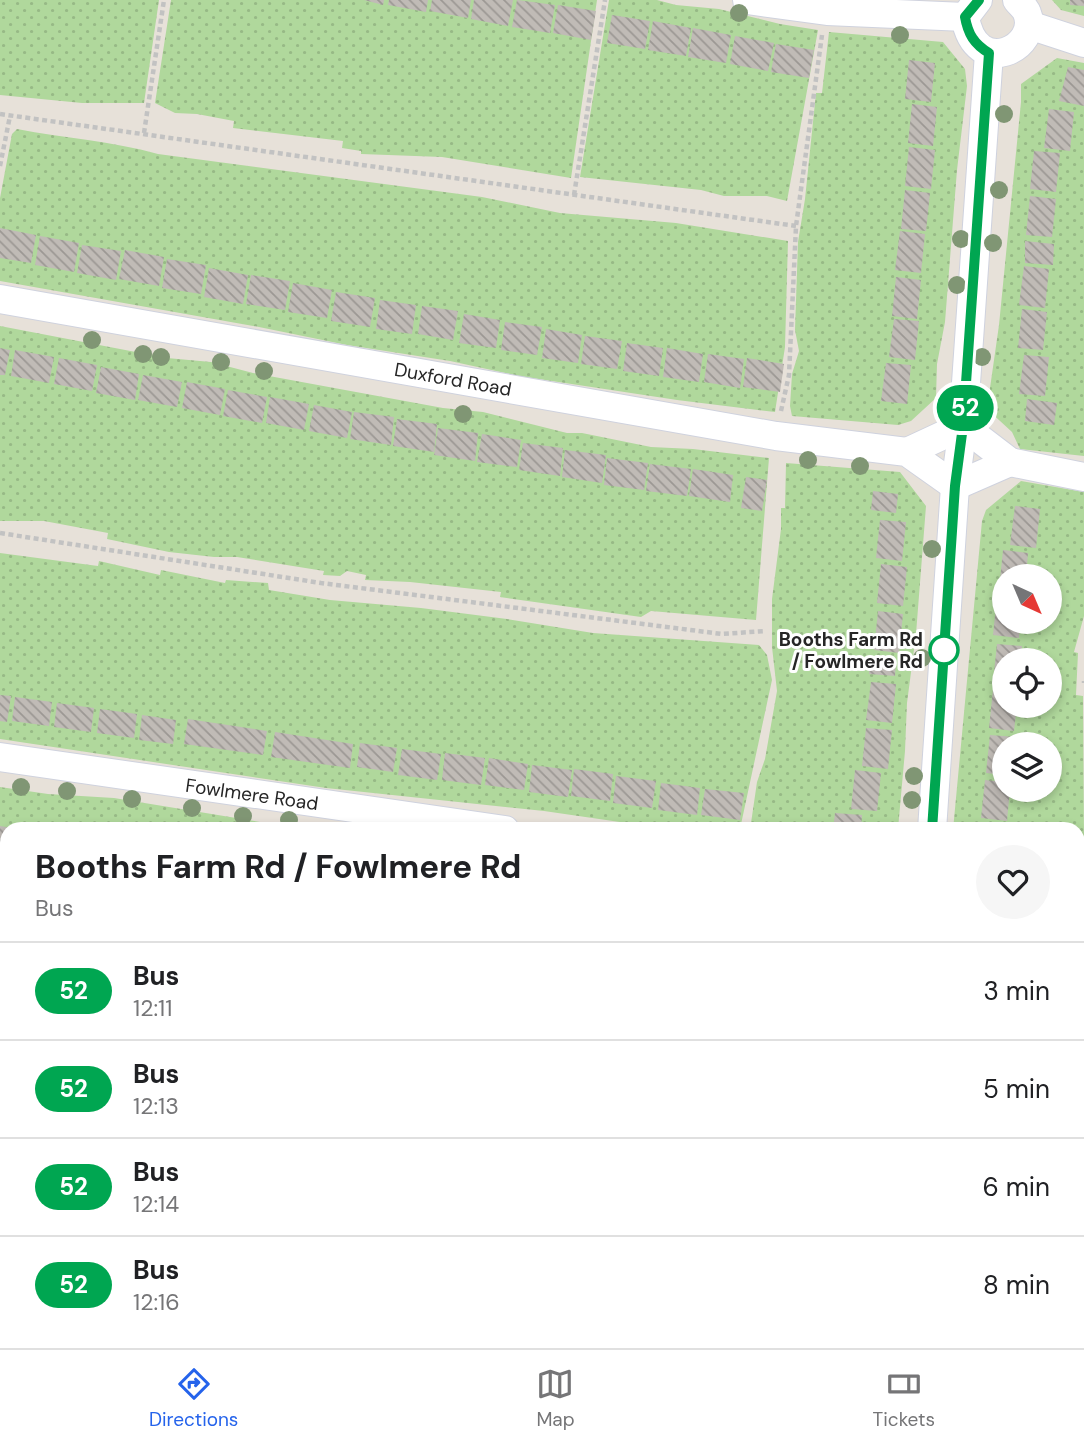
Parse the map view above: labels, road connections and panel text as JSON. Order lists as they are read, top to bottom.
{
  "streets": {
    "street": ["Duxford Road", "Fowlmere Road"]
  },
  "places": ["Booths Farm Rd / Fowlmere Rd"],
  "lines": ["bus line 52"],
  "north": "bottom right",
  "page": {
    "on_map": "52",
    "heading": ["Booths Farm Rd / Fowlmere Rd", "Bus"],
    "list": [
      {
        "mark": "52",
        "name": "Bus",
        "note": "12:11",
        "value": "3 min"
      },
      {
        "mark": "52",
        "name": "Bus",
        "note": "12:13",
        "value": "5 min"
      },
      {
        "mark": "52",
        "name": "Bus",
        "note": "12:14",
        "value": "6 min"
      },
      {
        "mark": "52",
        "name": "Bus",
        "note": "12:16",
        "value": "8 min"
      }
    ],
    "tabs": ["Directions", "Map", "Tickets"]
  }
}
